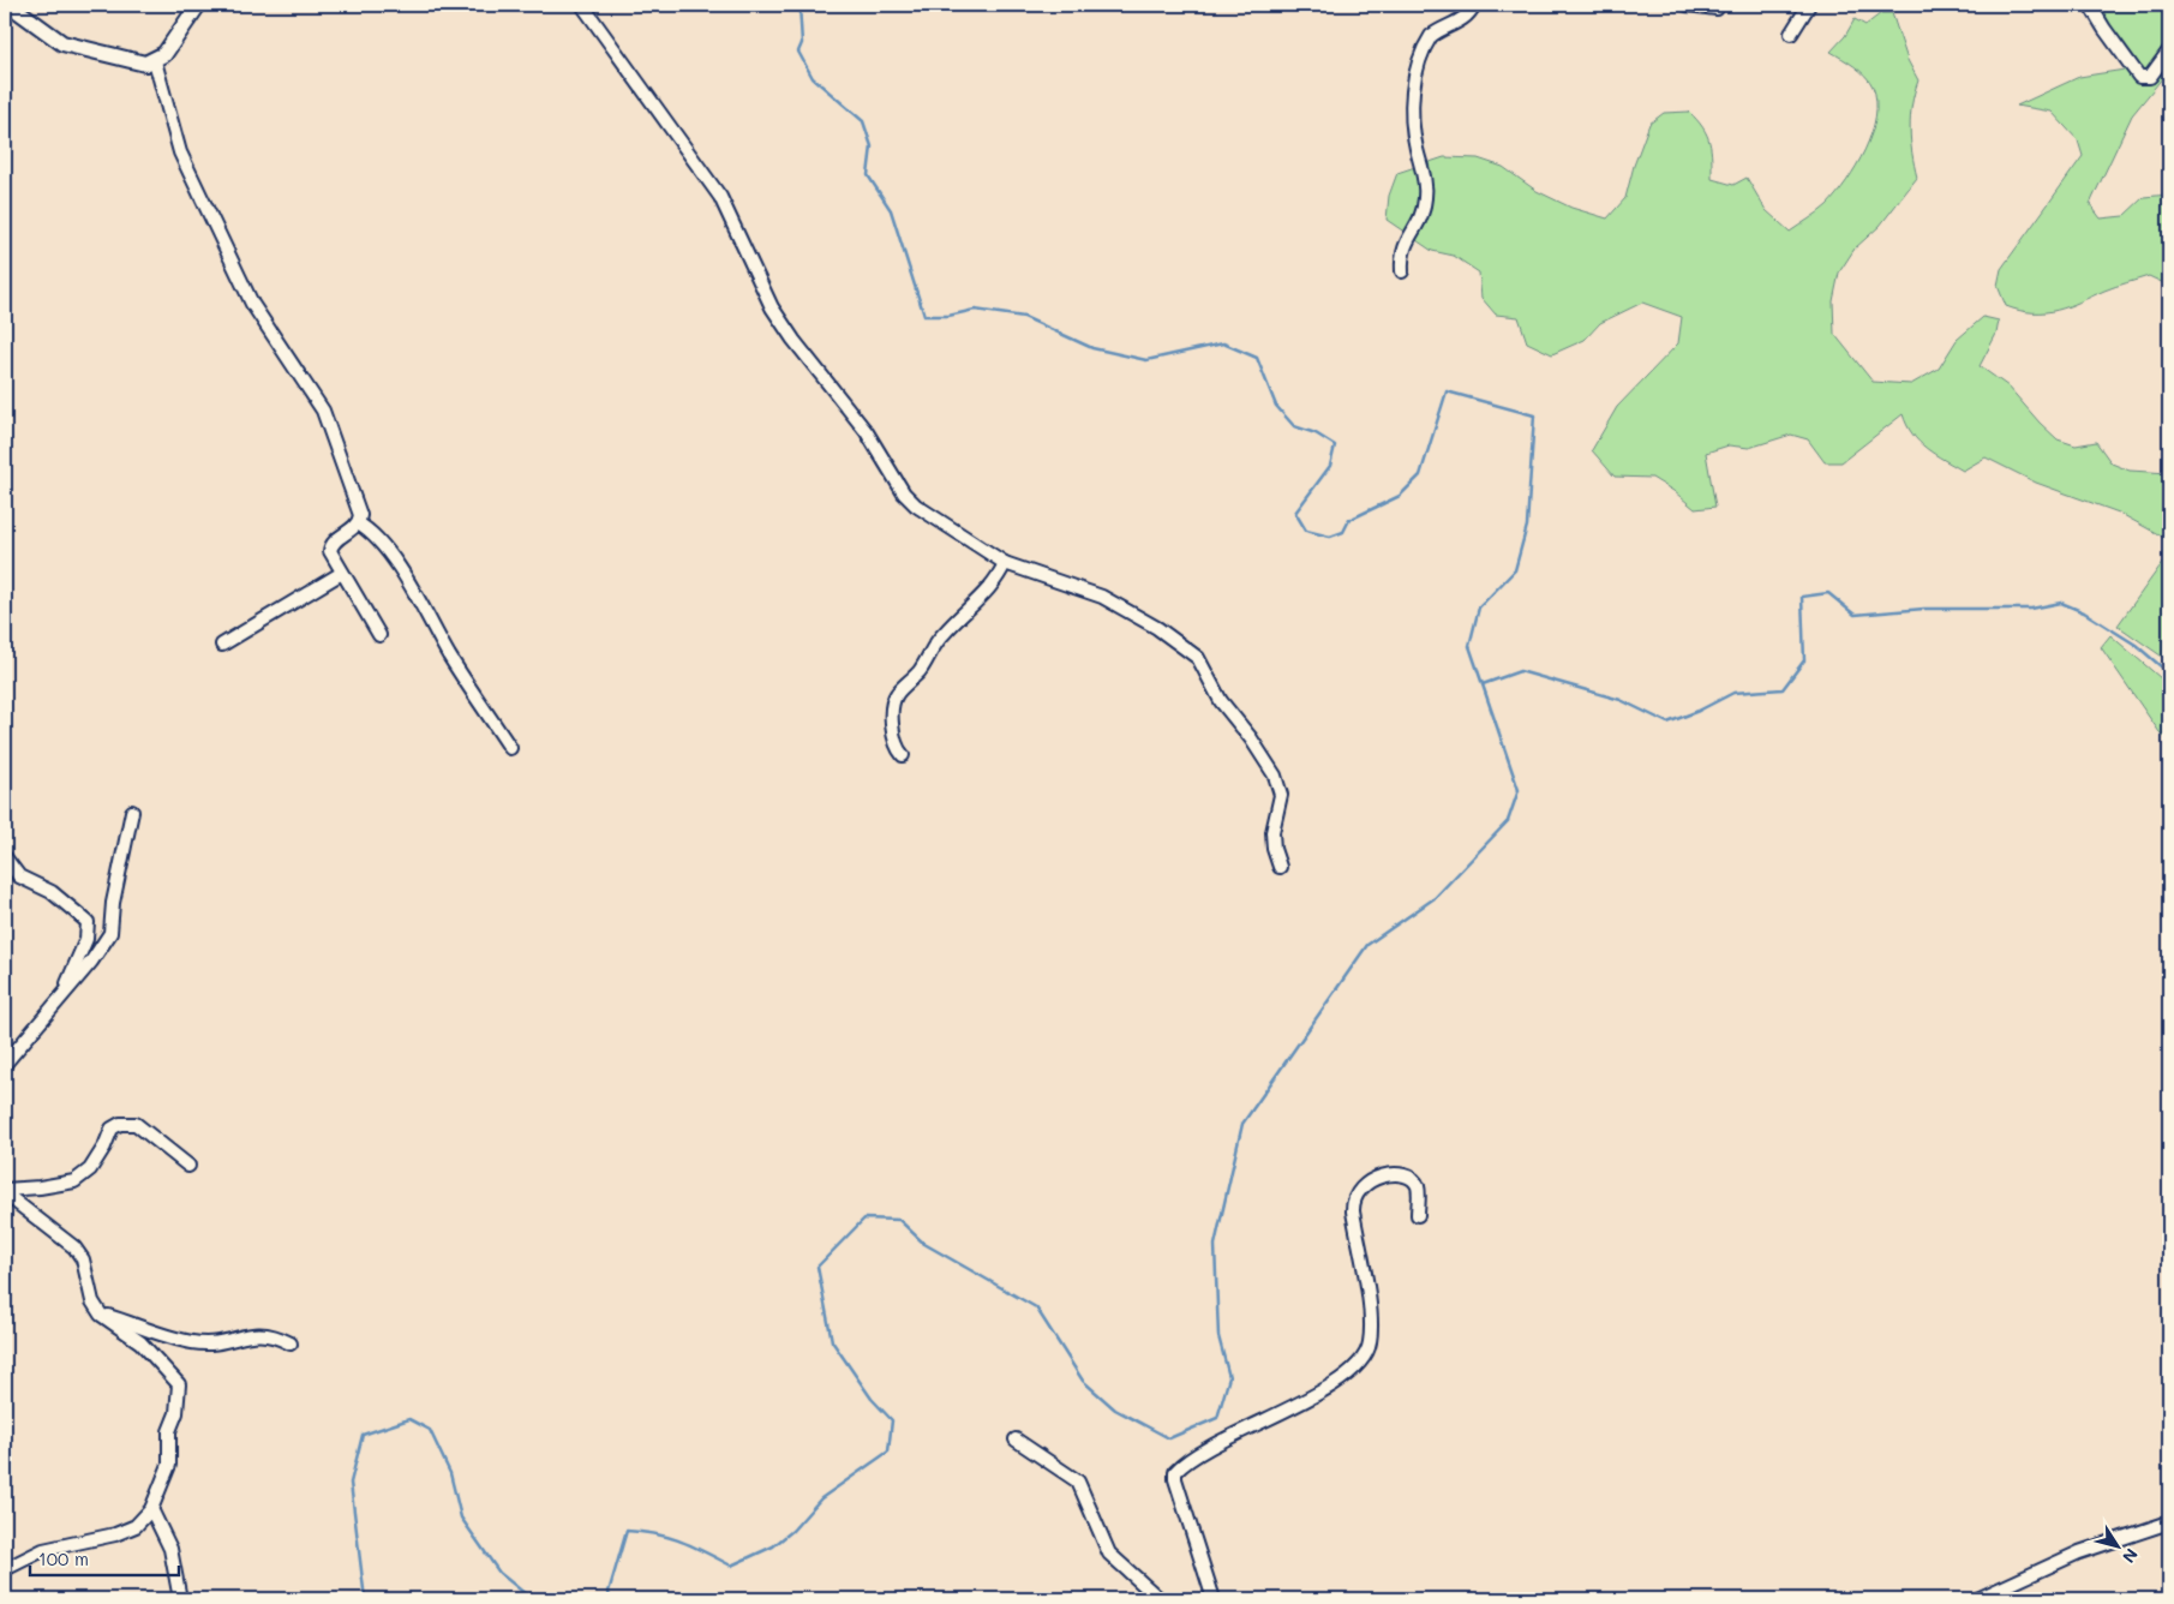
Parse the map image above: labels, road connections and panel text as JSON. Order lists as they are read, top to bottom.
{
  "scale_bar": "100 m",
  "north": "bottom right"
}
